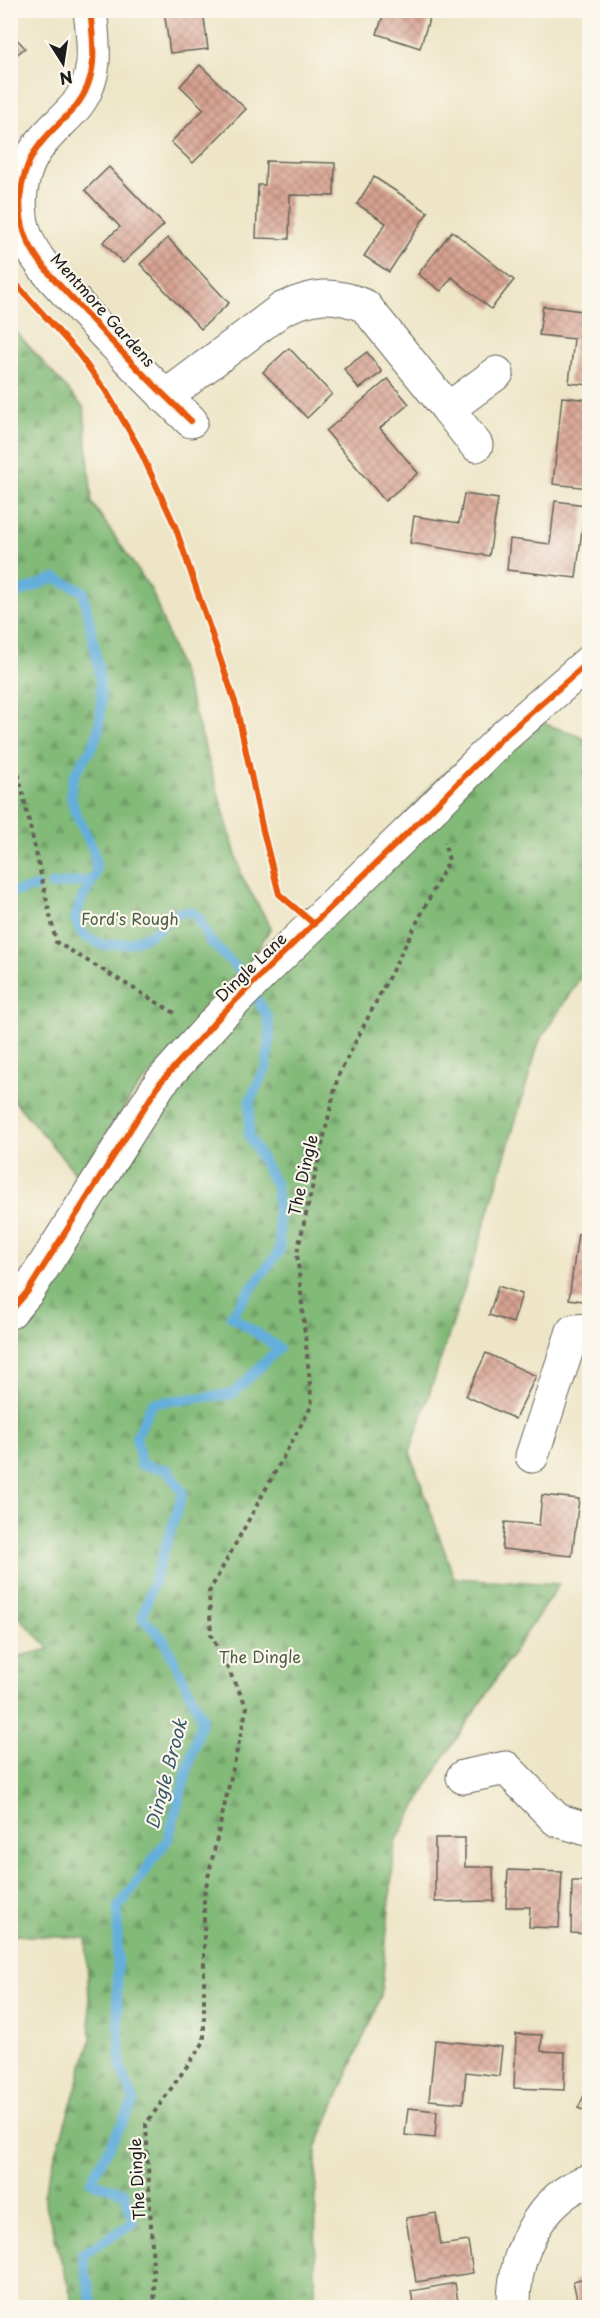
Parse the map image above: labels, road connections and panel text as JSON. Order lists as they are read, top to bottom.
{
  "streets": {
    "street": ["Mentmore Gardens", "Dingle Lane"],
    "path": ["The Dingle"]
  },
  "crossings": [
    ["Dingle Lane", "The Dingle"]
  ],
  "water": ["Dingle Brook"],
  "parks": ["Ford's Rough", "The Dingle"],
  "north": "bottom"
}
